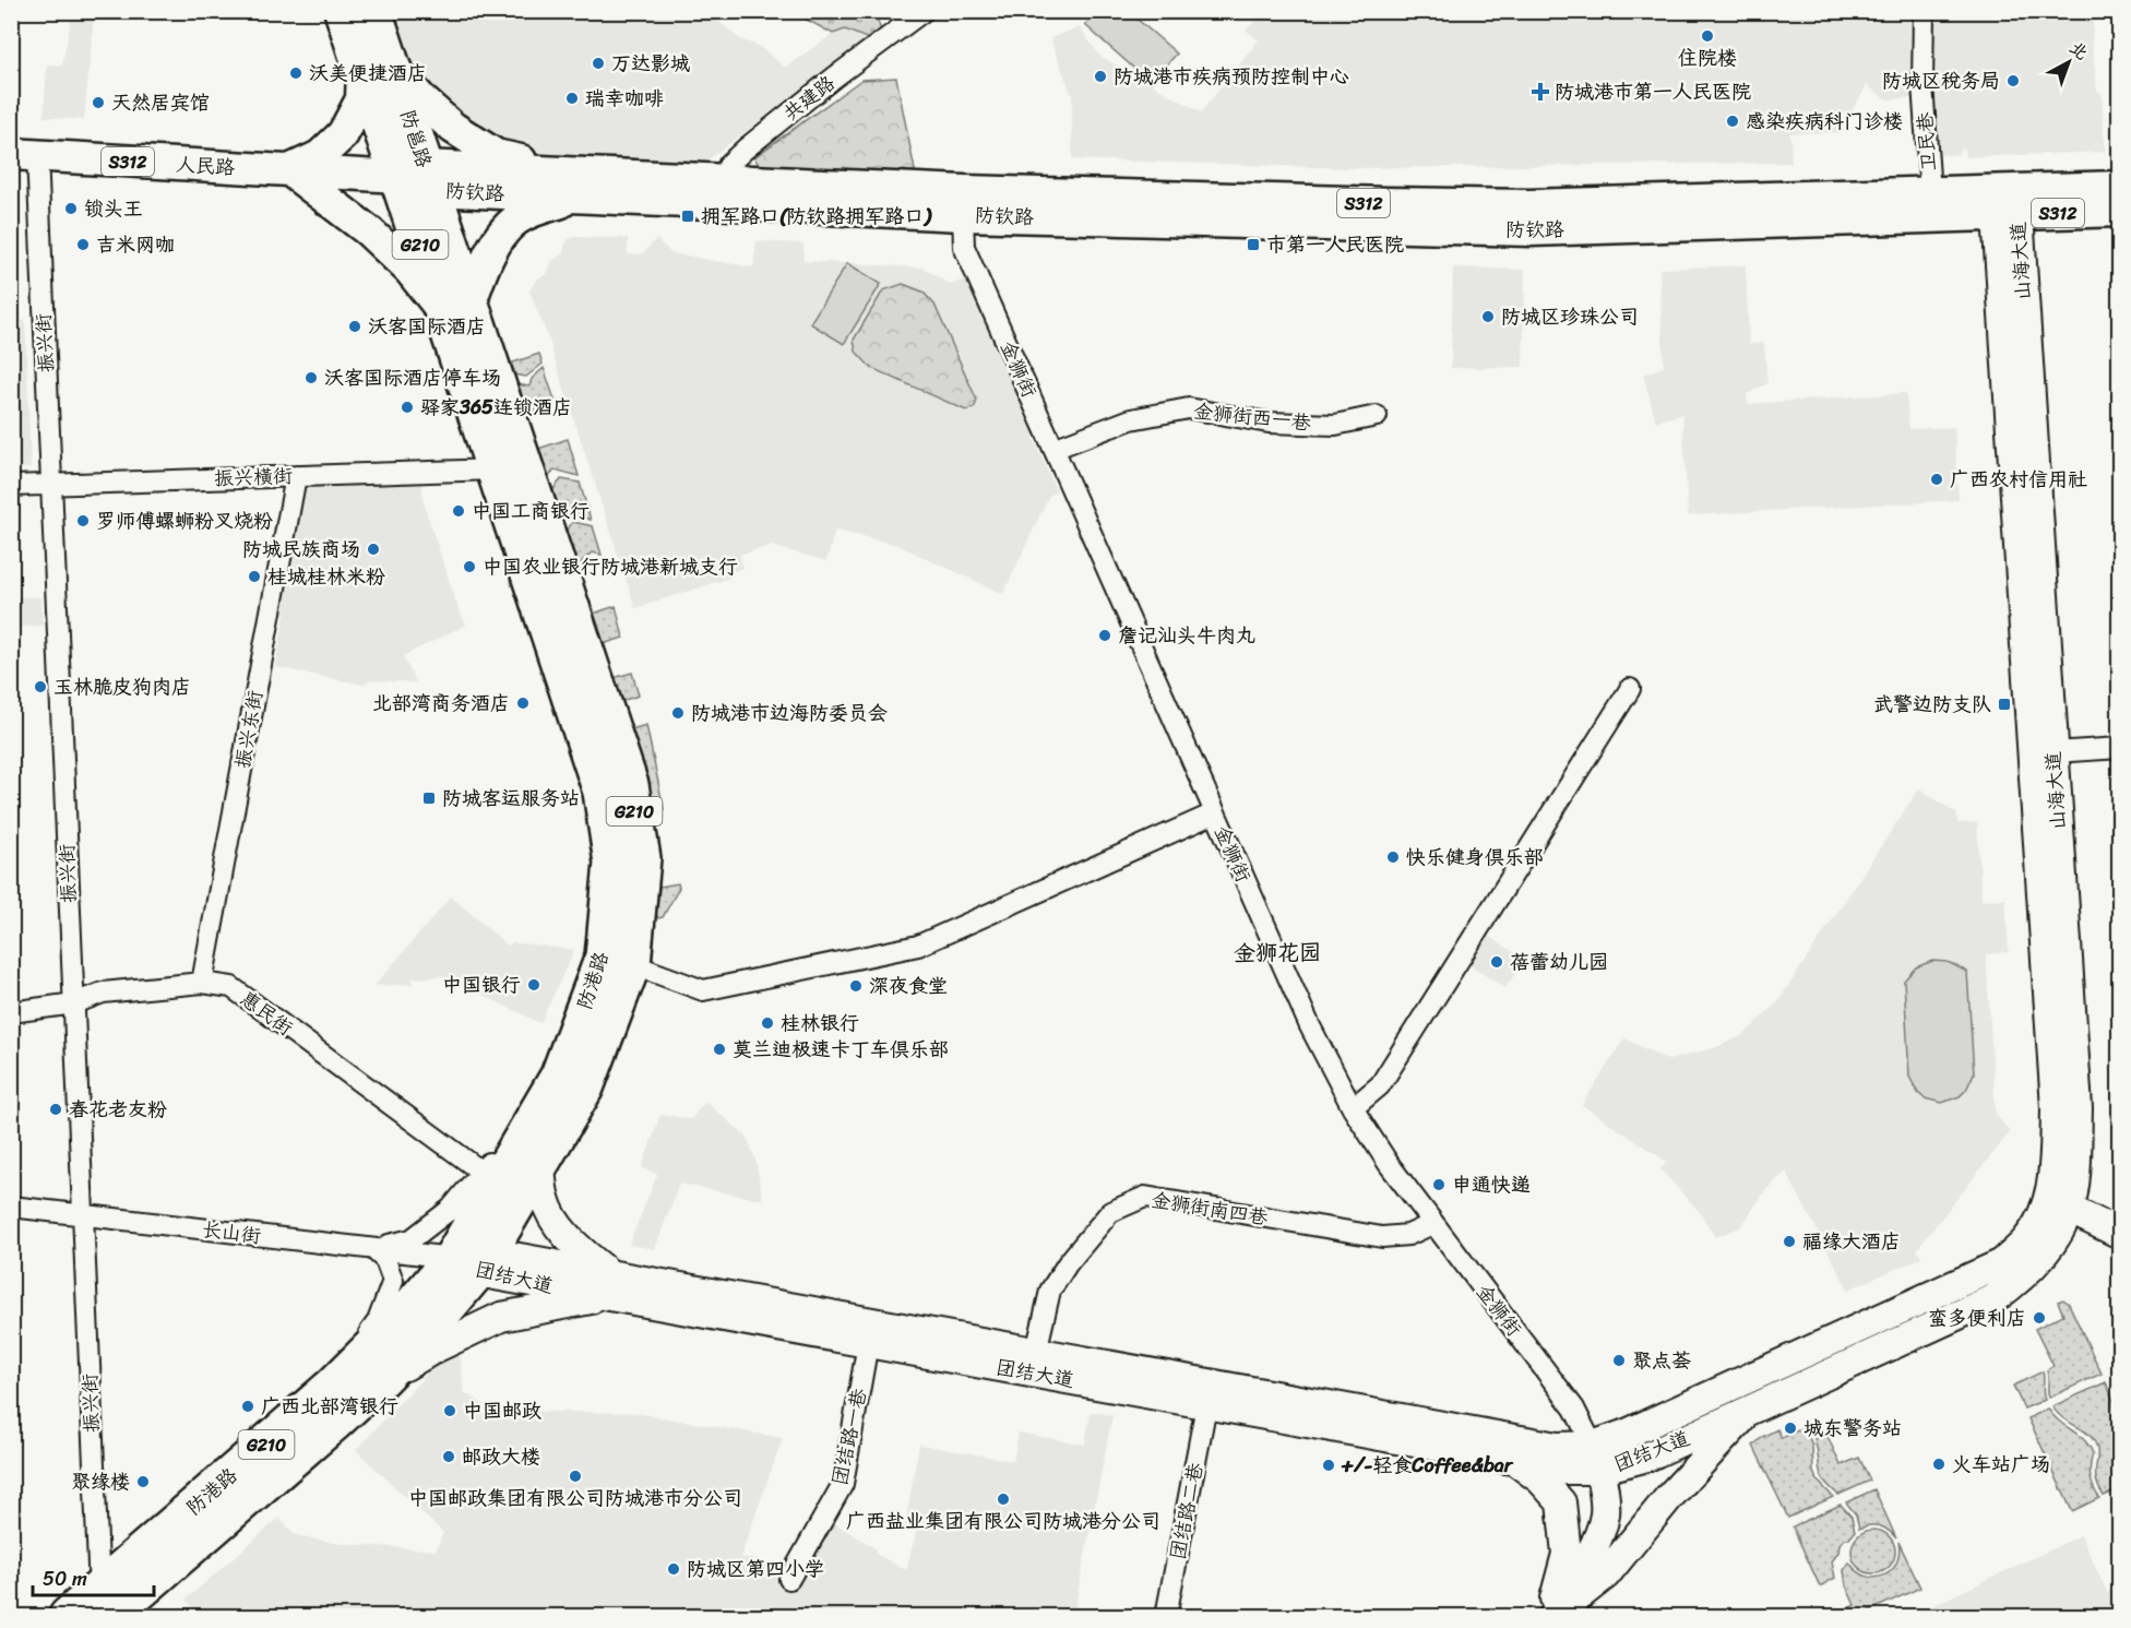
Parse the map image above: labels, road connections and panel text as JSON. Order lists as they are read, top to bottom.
{
  "streets": {
    "highway": ["防邕路", "G210", "防港路"],
    "main road": [
      "S312",
      "人民路",
      "防钦路",
      "山海大道",
      "团结大道"
    ],
    "street": [
      "共建路",
      "卫民巷",
      "振兴街",
      "金狮街",
      "金狮街西一巷",
      "振兴横街",
      "振兴东街",
      "惠民街",
      "金狮街南四巷",
      "长山街",
      "团结路一巷",
      "团结路二巷"
    ]
  },
  "crossings": [
    ["共建路", "防钦路"],
    ["防邕路", "人民路"],
    ["防邕路", "防钦路"],
    ["防邕路", "防港路"],
    ["卫民巷", "防钦路"],
    ["人民路", "防钦路"],
    ["人民路", "振兴街"],
    ["人民路", "防港路"],
    ["防钦路", "山海大道"],
    ["防钦路", "金狮街"],
    ["防钦路", "防港路"],
    ["山海大道", "团结大道"],
    ["振兴街", "振兴横街"],
    ["振兴街", "防港路"],
    ["振兴街", "惠民街"],
    ["振兴街", "长山街"],
    ["金狮街", "金狮街西一巷"],
    ["金狮街", "金狮街南四巷"],
    ["金狮街", "团结大道"],
    ["振兴横街", "振兴东街"],
    ["振兴横街", "防港路"],
    ["振兴东街", "惠民街"],
    ["防港路", "长山街"],
    ["防港路", "团结大道"],
    ["金狮街南四巷", "团结大道"],
    ["长山街", "团结大道"],
    ["团结大道", "团结路一巷"],
    ["团结大道", "团结路二巷"]
  ],
  "districts": ["金狮花园"],
  "places": {
    "other": [
      "住院楼",
      "万达影城",
      "沃美便捷酒店",
      "防城港市疾病预防控制中心",
      "防城区税务局",
      "瑞幸咖啡",
      "天然居宾馆",
      "感染疾病科门诊楼",
      "锁头王",
      "吉米网咖",
      "防城区珍珠公司",
      "沃客国际酒店",
      "沃客国际酒店停车场",
      "驿家365连锁酒店",
      "广西农村信用社",
      "中国工商银行",
      "罗师傅螺蛳粉叉烧粉",
      "防城民族商场",
      "中国农业银行防城港新城支行",
      "桂城桂林米粉",
      "詹记汕头牛肉丸",
      "玉林脆皮狗肉店",
      "北部湾商务酒店",
      "防城港市边海防委员会",
      "快乐健身俱乐部",
      "蓓蕾幼儿园",
      "中国银行",
      "深夜食堂",
      "桂林银行",
      "莫兰迪极速卡丁车俱乐部",
      "春花老友粉",
      "申通快递",
      "福缘大酒店",
      "蛮多便利店",
      "聚点荟",
      "广西北部湾银行",
      "中国邮政",
      "城东警务站",
      "邮政大楼",
      "火车站广场",
      "+/-轻食Coffee&bar",
      "中国邮政集团有限公司防城港市分公司",
      "聚缘楼",
      "广西盐业集团有限公司防城港分公司",
      "防城区第四小学"
    ],
    "health": ["防城港市第一人民医院"],
    "transit": [
      "拥军路口(防钦路拥军路口)",
      "市第一人民医院",
      "武警边防支队",
      "防城客运服务站"
    ]
  },
  "scale_bar": "50 m",
  "north": "top right"
}
